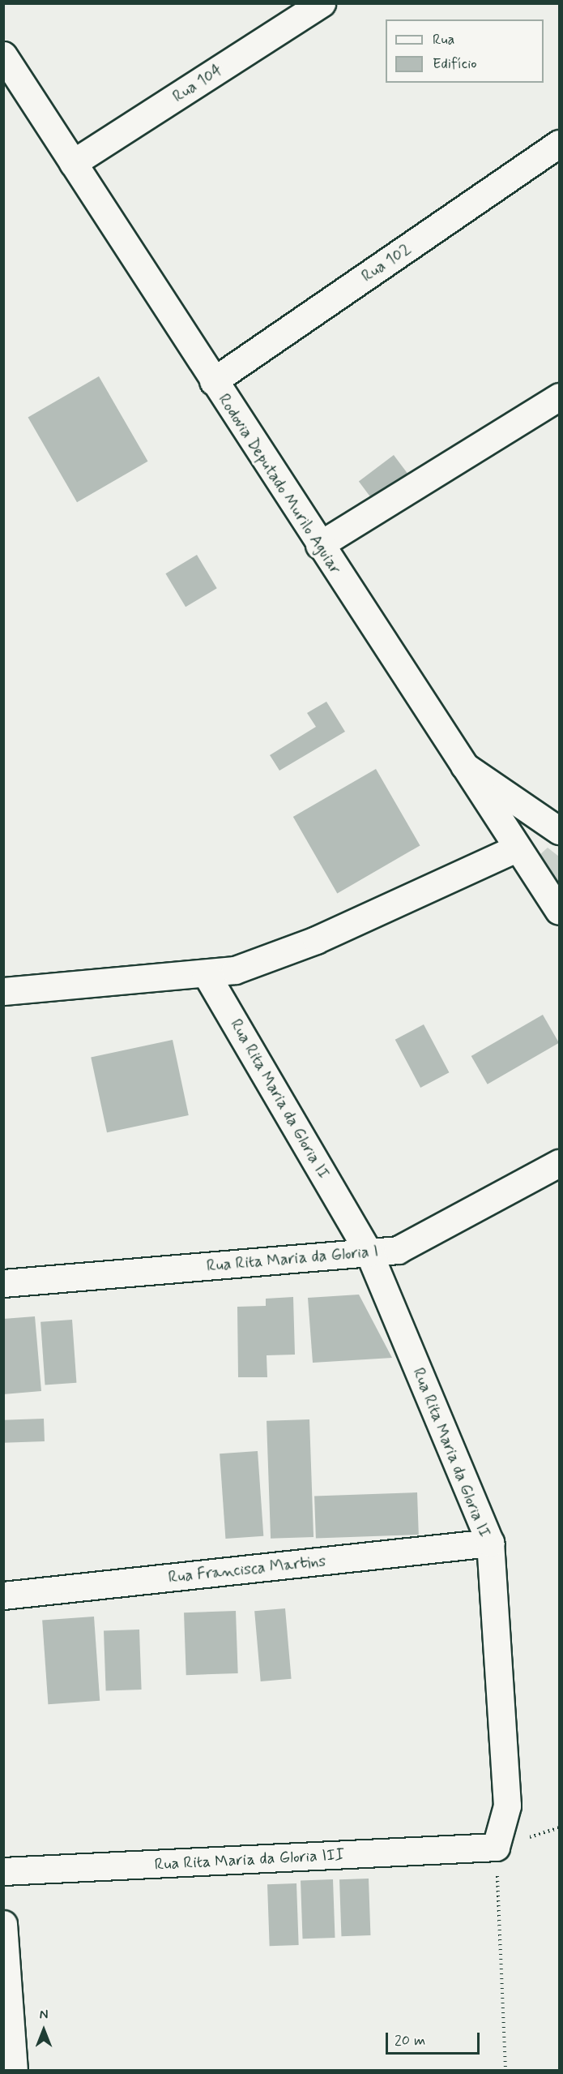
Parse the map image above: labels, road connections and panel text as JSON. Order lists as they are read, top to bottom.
{
  "streets": {
    "main road": [
      "Rua 104",
      "Rua 102",
      "Rodovia Deputado Murilo Aguiar",
      "Rua Rita Maria da Gloria II",
      "Rua Rita Maria da Gloria I",
      "Rua Francisca Martins",
      "Rua Rita Maria da Gloria III"
    ]
  },
  "crossings": [
    ["Rua 104", "Rodovia Deputado Murilo Aguiar"],
    ["Rua 102", "Rodovia Deputado Murilo Aguiar"],
    ["Rua Rita Maria da Gloria II", "Rua Rita Maria da Gloria I"],
    ["Rua Rita Maria da Gloria II", "Rua Francisca Martins"],
    ["Rua Rita Maria da Gloria II", "Rua Rita Maria da Gloria III"]
  ],
  "legend": ["Rua", "Edifício"],
  "scale_bar": "20 m",
  "north": "top"
}
